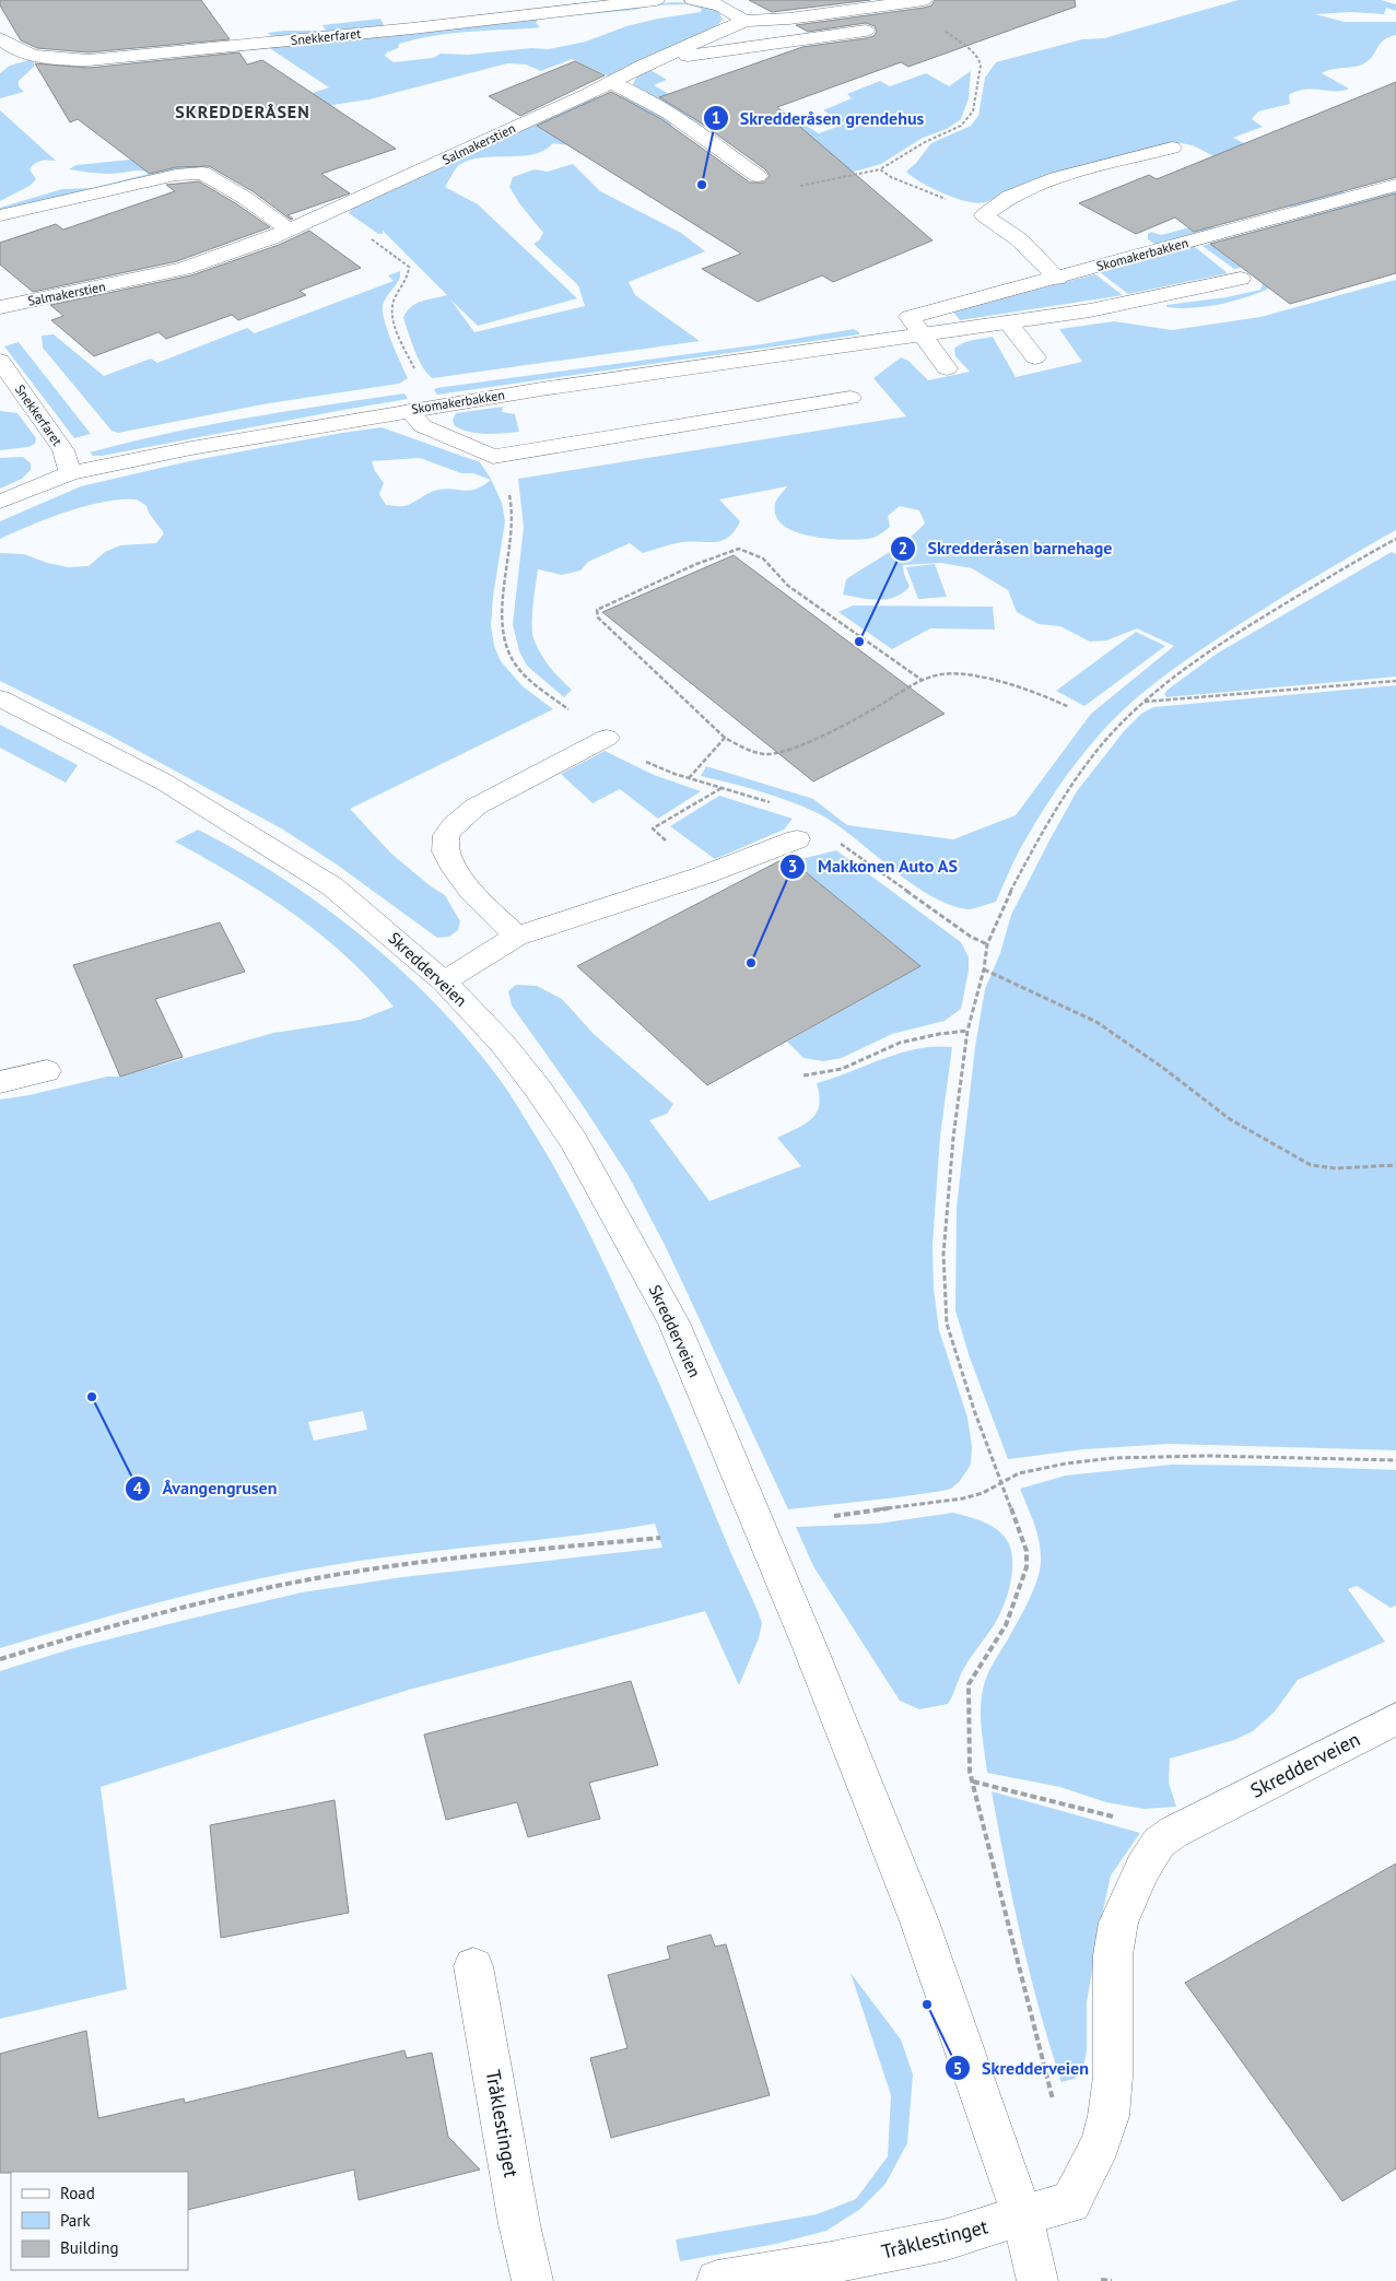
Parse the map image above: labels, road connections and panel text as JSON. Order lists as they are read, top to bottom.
{
  "streets": {
    "street": [
      "Snekkerfaret",
      "Salmakerstien",
      "Skomakerbakken",
      "Skredderveien",
      "Tråklestinget"
    ]
  },
  "crossings": [
    ["Snekkerfaret", "Skomakerbakken"],
    ["Skredderveien", "Tråklestinget"]
  ],
  "districts": ["SKREDDERÅSEN"],
  "places": [
    "Skredderåsen grendehus",
    "Skredderåsen barnehage",
    "Makkonen Auto AS",
    "Åvangengrusen",
    "Skredderveien"
  ],
  "legend": ["Road", "Park", "Building"]
}
